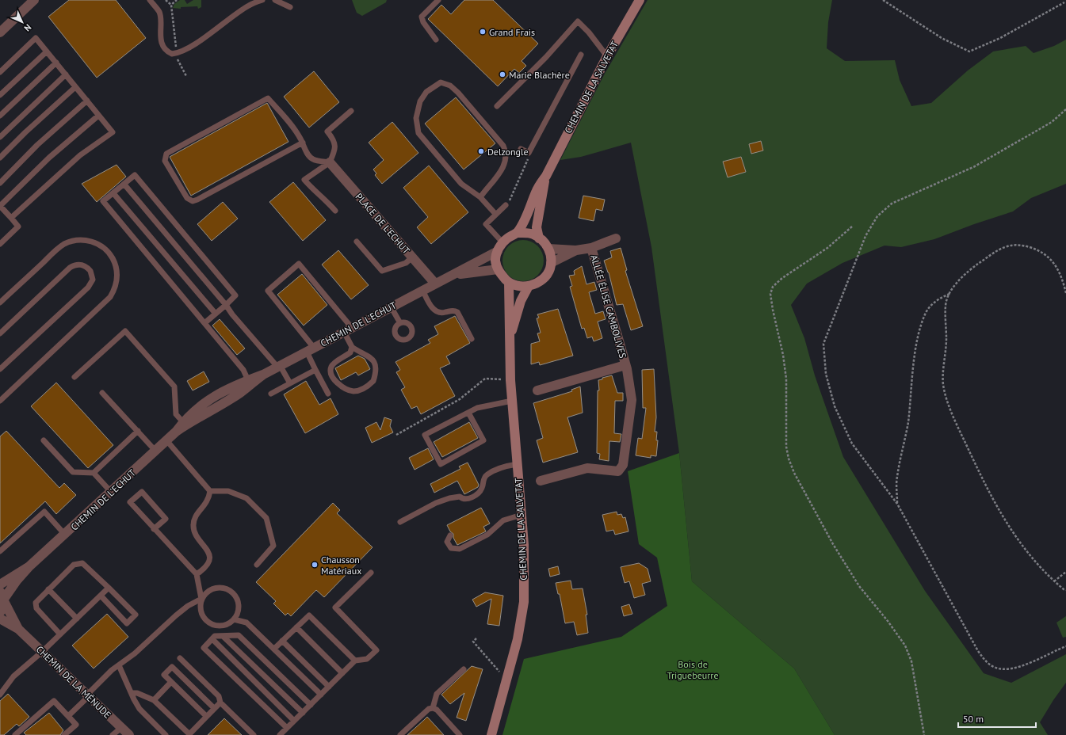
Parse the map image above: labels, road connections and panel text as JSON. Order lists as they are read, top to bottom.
{
  "streets": {
    "main road": ["CHEMIN DE LA SALVETAT"],
    "street": [
      "PLACE DE L'ECHUT",
      "ALLÉE ÉLISE CAMBOLIVES",
      "CHEMIN DE L'ECHUT",
      "CHEMIN DE LA MÉNUDE"
    ]
  },
  "crossings": [
    ["CHEMIN DE LA SALVETAT", "ALLÉE ÉLISE CAMBOLIVES"],
    ["CHEMIN DE LA SALVETAT", "CHEMIN DE L'ECHUT"],
    ["PLACE DE L'ECHUT", "CHEMIN DE L'ECHUT"],
    ["ALLÉE ÉLISE CAMBOLIVES", "CHEMIN DE L'ECHUT"],
    ["CHEMIN DE L'ECHUT", "CHEMIN DE LA MÉNUDE"]
  ],
  "parks": ["Bois de Triguebeurre"],
  "places": [
    "Grand Frais",
    "Marie Blachère",
    "Delzongle",
    "Chausson Matériaux"
  ],
  "scale_bar": "50 m",
  "north": "bottom right"
}
